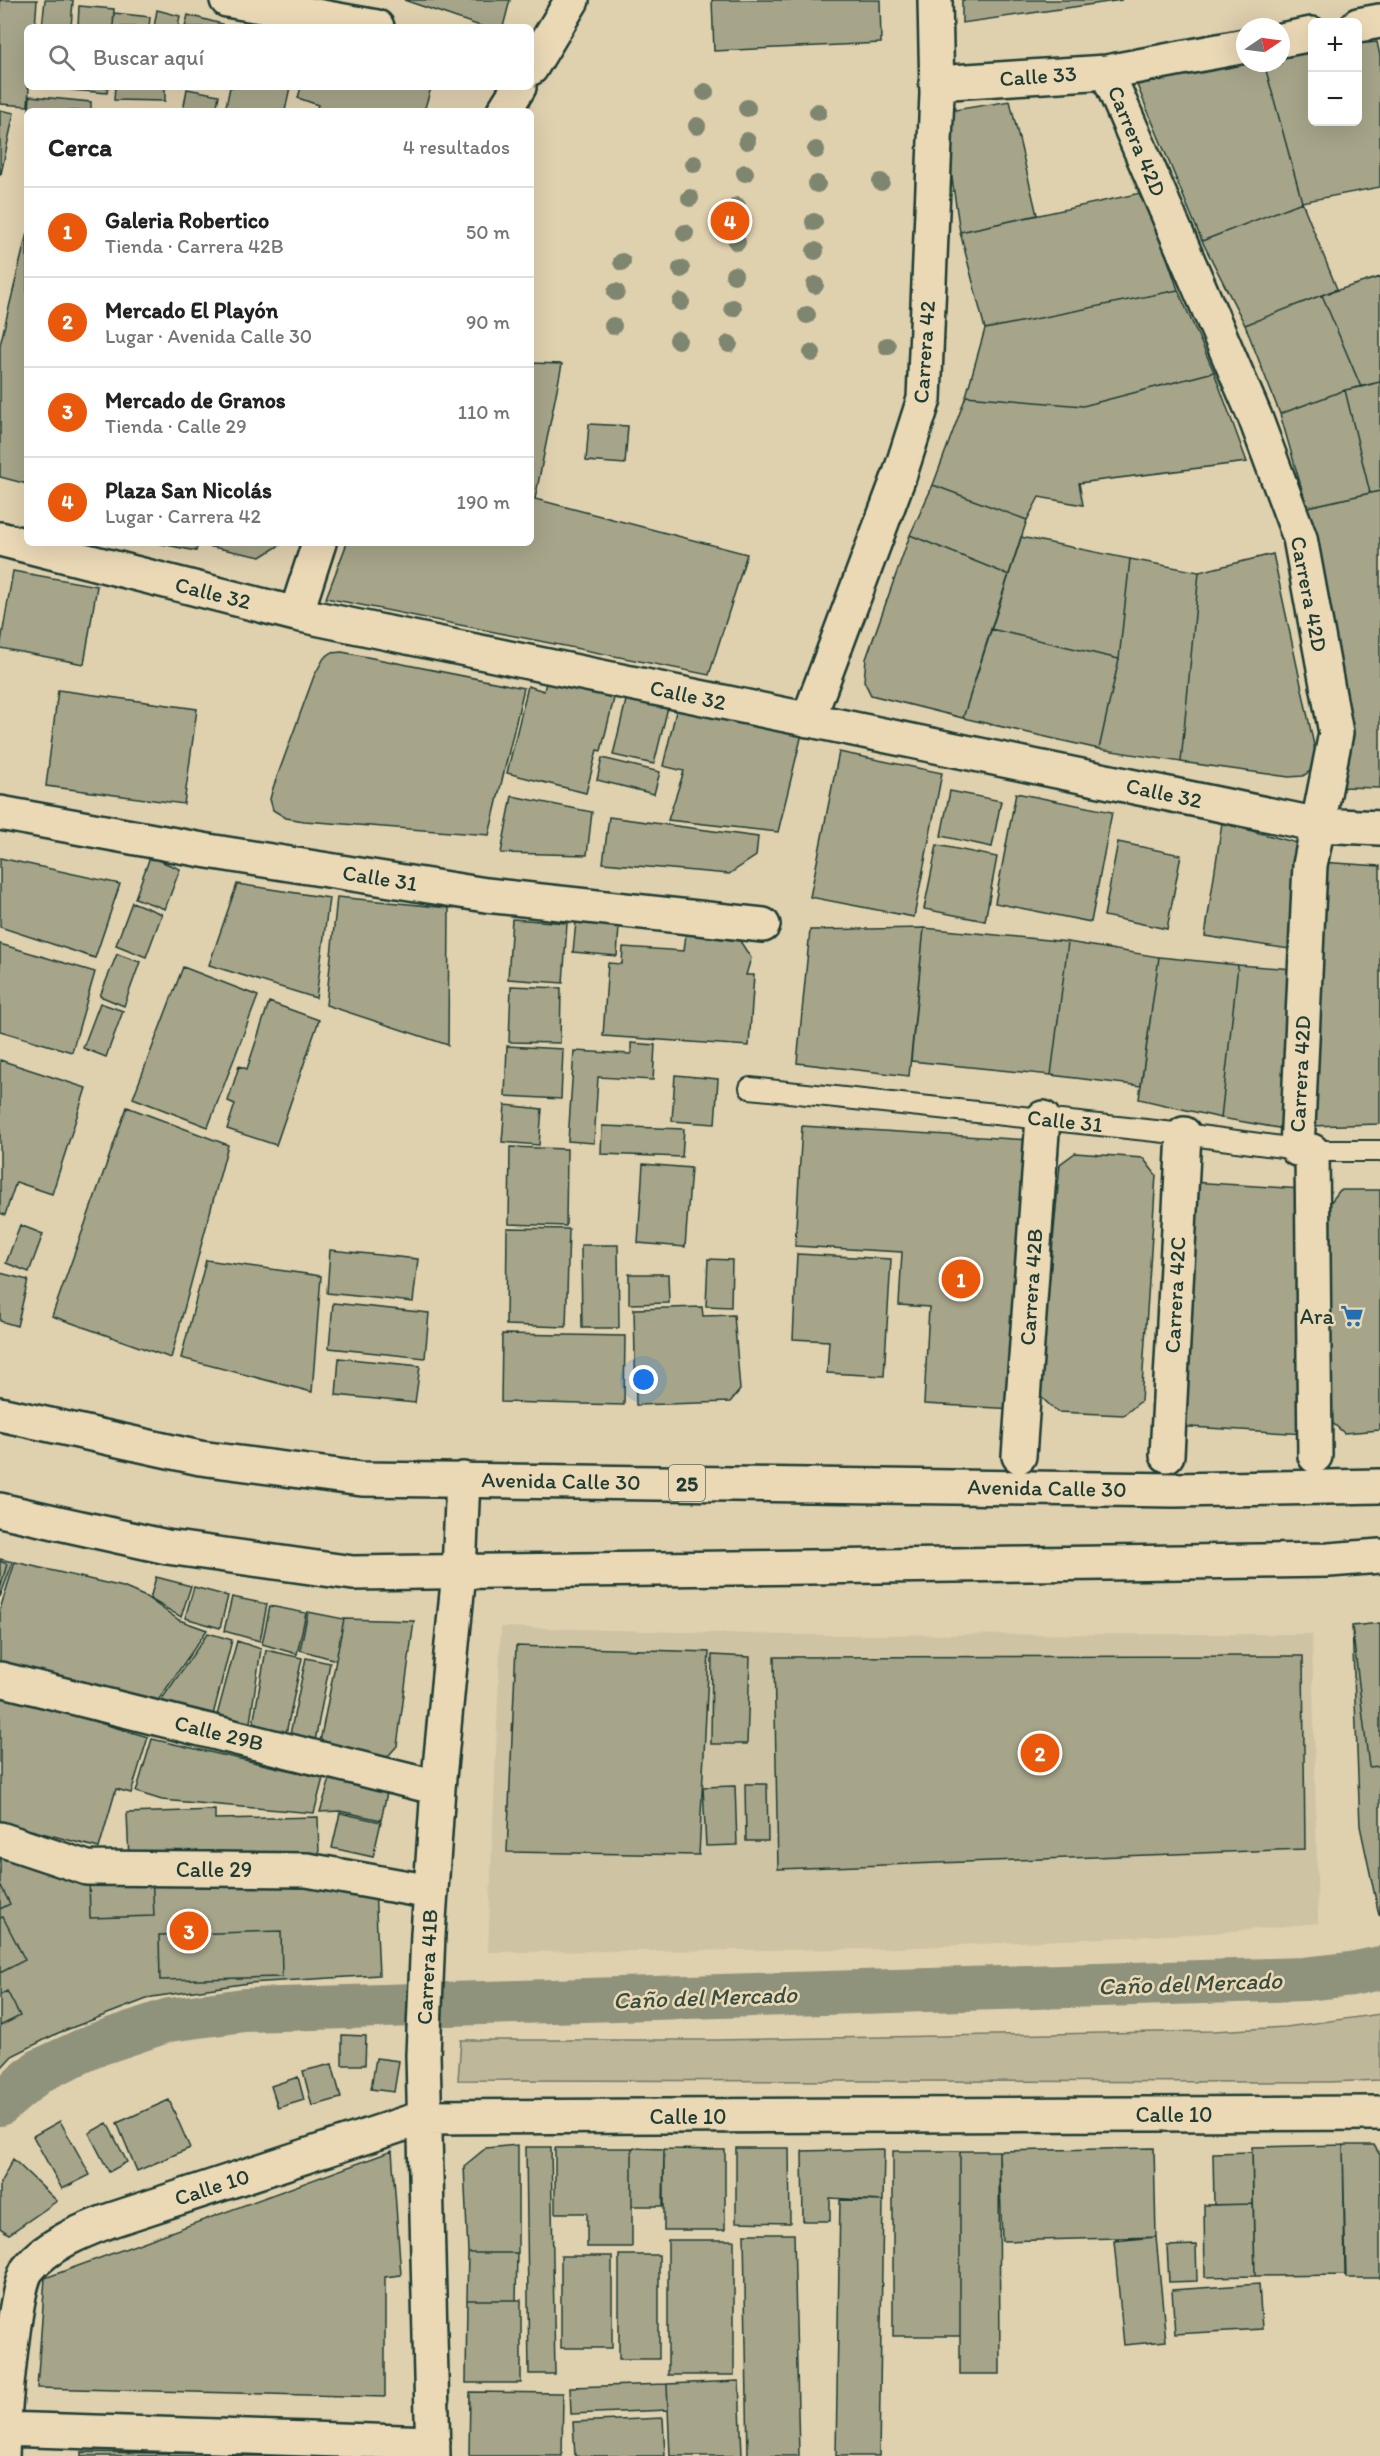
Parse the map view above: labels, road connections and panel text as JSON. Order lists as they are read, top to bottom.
{
  "streets": {
    "main road": [
      "Calle 33",
      "Carrera 42D",
      "Carrera 42",
      "Calle 32",
      "Calle 31",
      "Carrera 42B",
      "Carrera 42C",
      "Avenida Calle 30",
      "25",
      "Calle 29B",
      "Calle 29",
      "Carrera 41B",
      "Calle 10"
    ]
  },
  "crossings": [
    ["Calle 33", "Carrera 42D"],
    ["Calle 33", "Carrera 42"],
    ["Carrera 42D", "Calle 32"],
    ["Carrera 42D", "Calle 31"],
    ["Carrera 42", "Calle 32"],
    ["Calle 31", "Carrera 42B"],
    ["Calle 31", "Carrera 42C"],
    ["Avenida Calle 30", "Carrera 41B"],
    ["Calle 29B", "Carrera 41B"],
    ["Calle 29", "Carrera 41B"],
    ["Carrera 41B", "Calle 10"]
  ],
  "water": ["Caño del Mercado"],
  "places": {
    "supermarket": ["Ara"]
  },
  "north": "right",
  "page": {
    "map_buttons": ["+", "−"],
    "search": "Buscar aquí",
    "heading": ["Cerca", "4 resultados"],
    "list": [
      {
        "mark": "1",
        "name": "Galeria Robertico",
        "note": "Tienda · Carrera 42B",
        "value": "50 m"
      },
      {
        "mark": "2",
        "name": "Mercado El Playón",
        "note": "Lugar · Avenida Calle 30",
        "value": "90 m"
      },
      {
        "mark": "3",
        "name": "Mercado de Granos",
        "note": "Tienda · Calle 29",
        "value": "110 m"
      },
      {
        "mark": "4",
        "name": "Plaza San Nicolás",
        "note": "Lugar · Carrera 42",
        "value": "190 m"
      }
    ],
    "pins": [
      "4",
      "1",
      "2",
      "3"
    ]
  }
}
